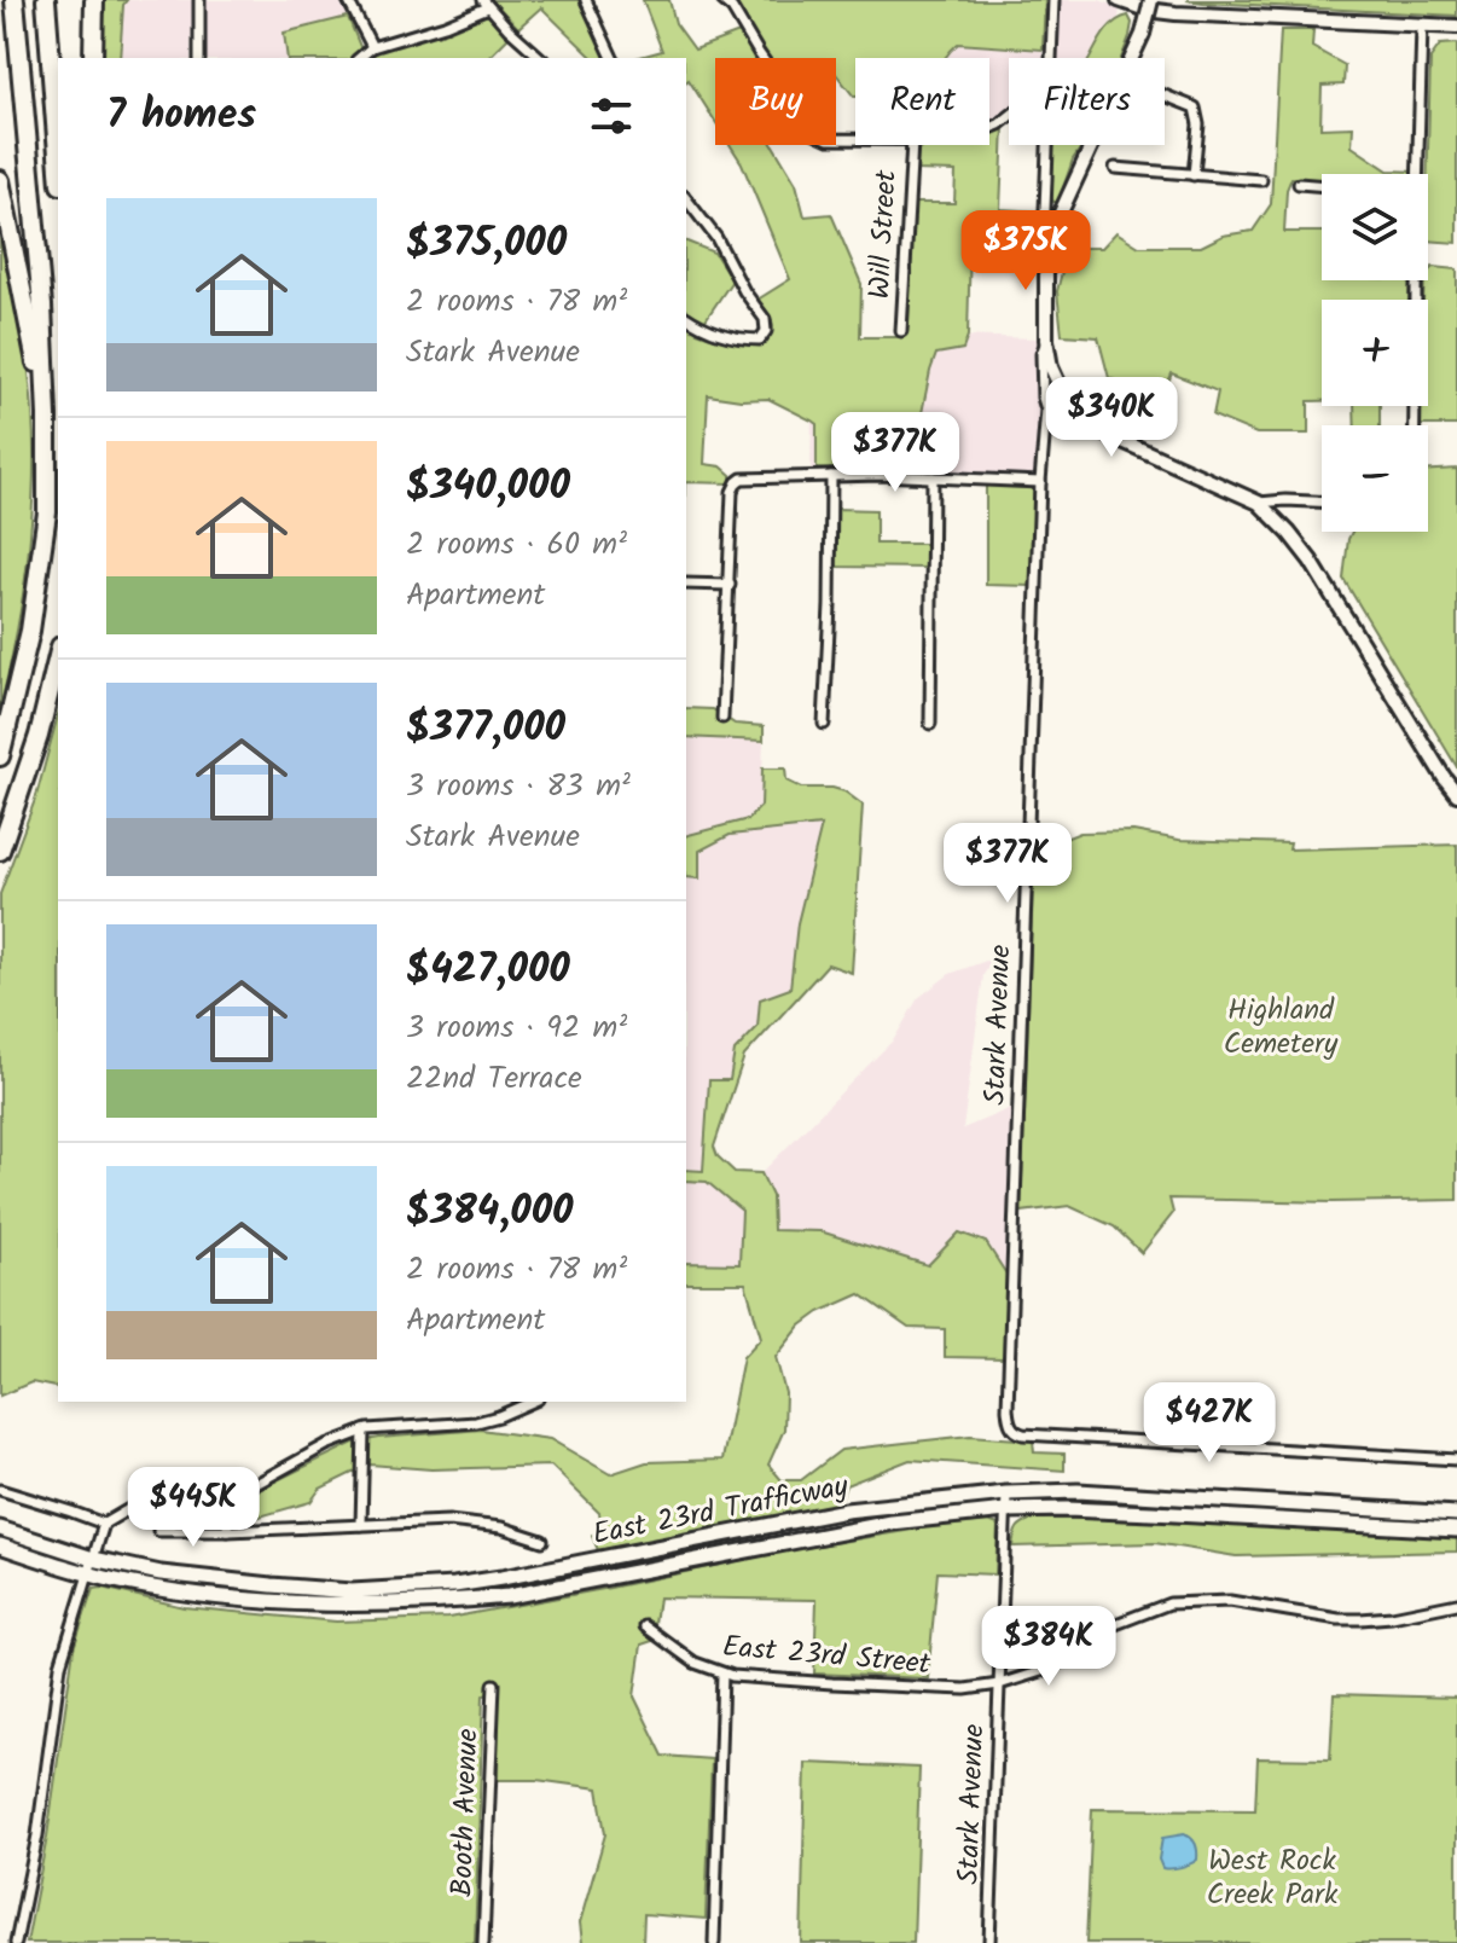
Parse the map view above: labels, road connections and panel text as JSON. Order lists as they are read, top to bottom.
{
  "streets": {
    "main road": ["Stark Avenue", "East 23rd Trafficway"],
    "street": ["Will Street", "East 23rd Street", "Booth Avenue"]
  },
  "crossings": [
    ["Stark Avenue", "East 23rd Trafficway"],
    ["Stark Avenue", "East 23rd Street"]
  ],
  "parks": ["Highland Cemetery", "West Rock Creek Park"],
  "page": {
    "chip": ["Buy", "Rent", "Filters"],
    "heading": "7 homes",
    "map_buttons": ["+", "−"],
    "list": [
      {
        "name": "$375,000",
        "note": "2 rooms · 78 m² · Stark Avenue"
      },
      {
        "name": "$340,000",
        "note": "2 rooms · 60 m² · Apartment"
      },
      {
        "name": "$377,000",
        "note": "3 rooms · 83 m² · Stark Avenue"
      },
      {
        "name": "$427,000",
        "note": "3 rooms · 92 m² · 22nd Terrace"
      },
      {
        "name": "$384,000",
        "note": "2 rooms · 78 m² · Apartment"
      }
    ],
    "price": [
      "$375K",
      "$340K",
      "$377K",
      "$377K",
      "$427K",
      "$445K",
      "$384K"
    ]
  }
}
